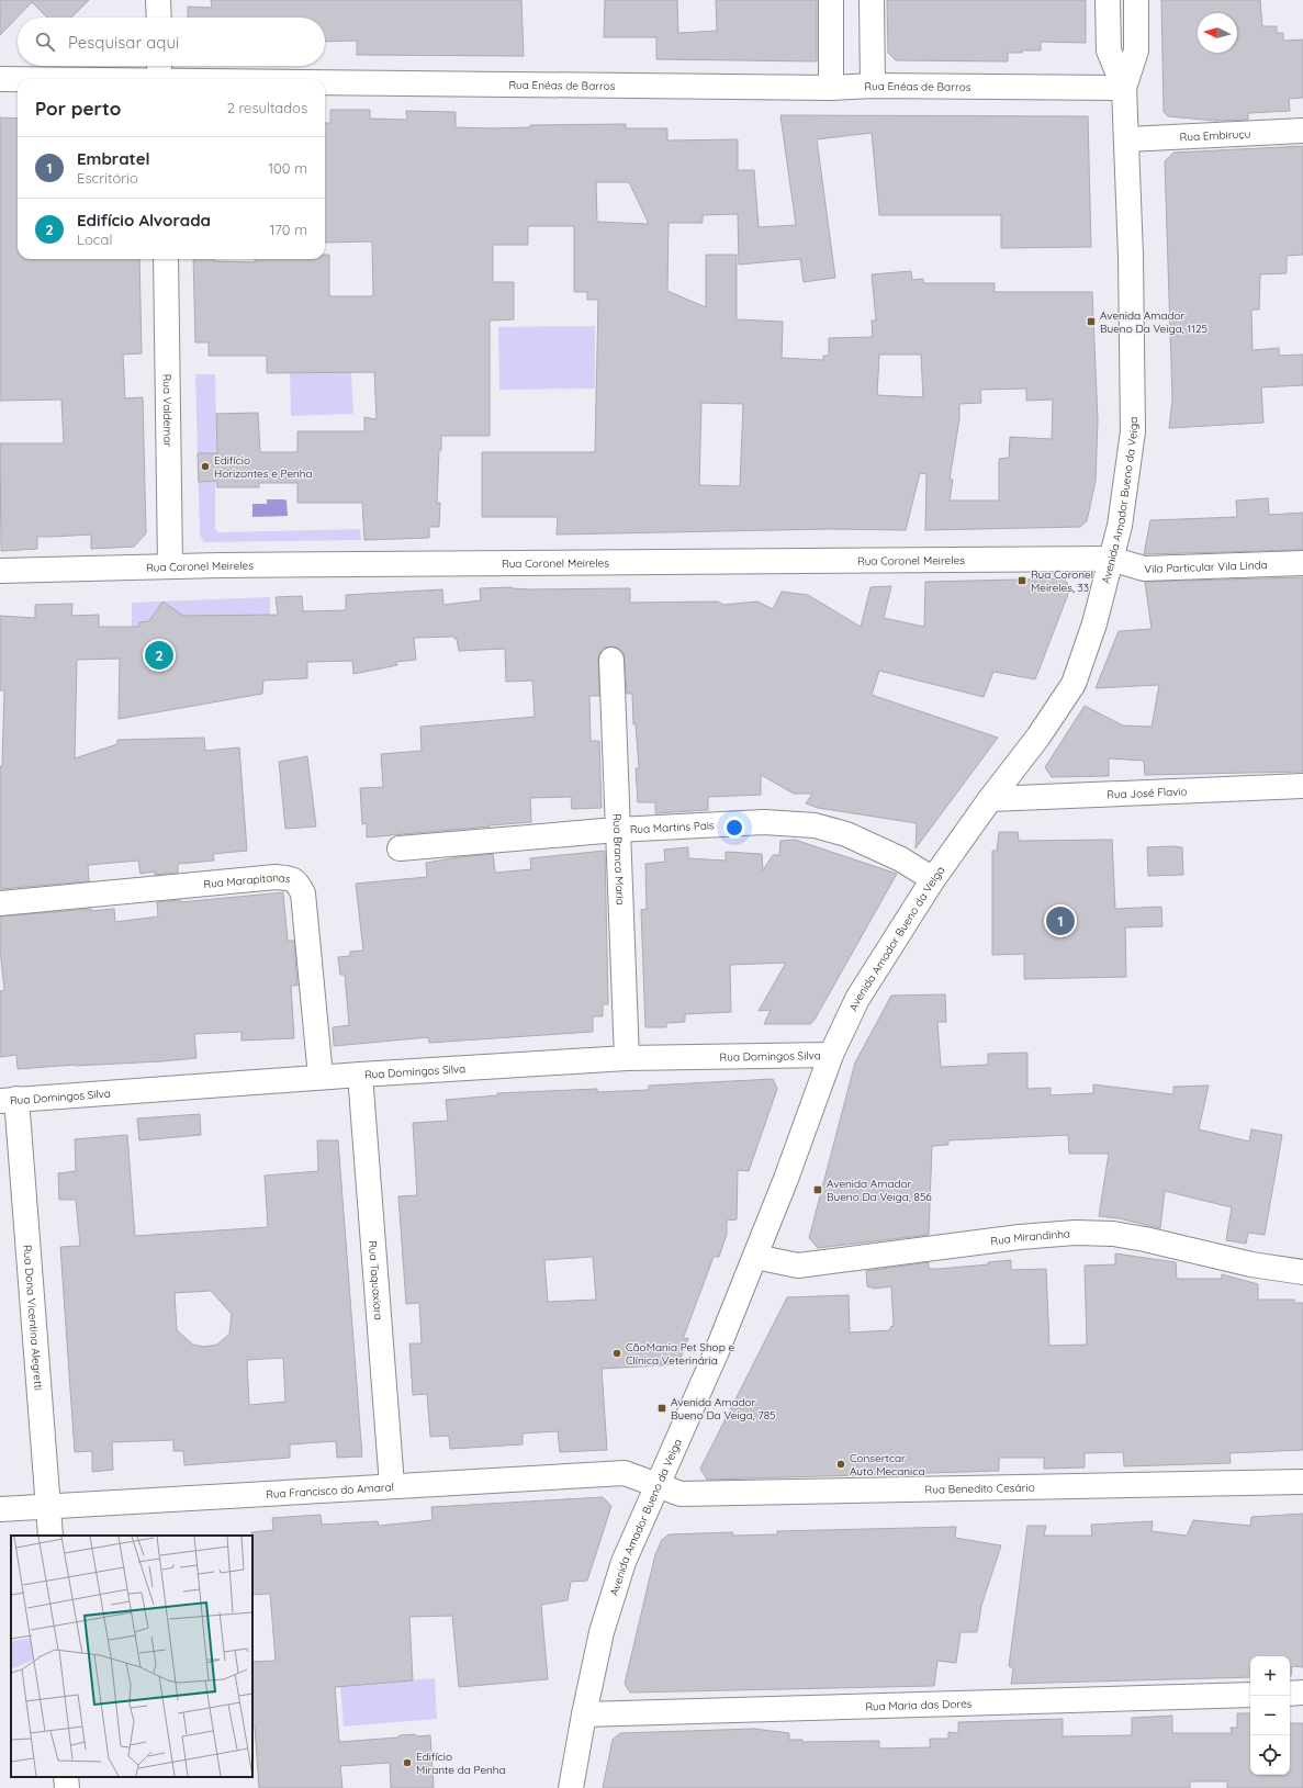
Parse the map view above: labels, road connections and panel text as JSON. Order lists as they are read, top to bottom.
{
  "streets": {
    "street": [
      "Rua Enéas de Barros",
      "Rua Embiruçu",
      "Rua Valdemar",
      "Avenida Amador Bueno da Veiga",
      "Rua Coronel Meireles",
      "Vila Particular Vila Linda",
      "Rua José Flavio",
      "Rua Martins Pais",
      "Rua Branca Maria",
      "Rua Marapitanas",
      "Rua Domingos Silva",
      "Rua Mirandinha",
      "Rua Taquaxiara",
      "Rua Dona Vicentina Alegretti",
      "Rua Benedito Cesário",
      "Rua Francisco do Amaral",
      "Rua Maria das Dores"
    ]
  },
  "crossings": [
    ["Rua Enéas de Barros", "Avenida Amador Bueno da Veiga"],
    ["Rua Embiruçu", "Avenida Amador Bueno da Veiga"],
    ["Rua Valdemar", "Rua Coronel Meireles"],
    ["Avenida Amador Bueno da Veiga", "Rua Coronel Meireles"],
    ["Avenida Amador Bueno da Veiga", "Vila Particular Vila Linda"],
    ["Avenida Amador Bueno da Veiga", "Rua José Flavio"],
    ["Avenida Amador Bueno da Veiga", "Rua Martins Pais"],
    ["Avenida Amador Bueno da Veiga", "Rua Domingos Silva"],
    ["Avenida Amador Bueno da Veiga", "Rua Mirandinha"],
    ["Avenida Amador Bueno da Veiga", "Rua Benedito Cesário"],
    ["Avenida Amador Bueno da Veiga", "Rua Francisco do Amaral"],
    ["Avenida Amador Bueno da Veiga", "Rua Maria das Dores"],
    ["Rua Coronel Meireles", "Vila Particular Vila Linda"],
    ["Rua Martins Pais", "Rua Branca Maria"],
    ["Rua Branca Maria", "Rua Domingos Silva"],
    ["Rua Marapitanas", "Rua Domingos Silva"],
    ["Rua Domingos Silva", "Rua Taquaxiara"],
    ["Rua Domingos Silva", "Rua Dona Vicentina Alegretti"],
    ["Rua Taquaxiara", "Rua Francisco do Amaral"],
    ["Rua Dona Vicentina Alegretti", "Rua Francisco do Amaral"],
    ["Rua Benedito Cesário", "Rua Francisco do Amaral"]
  ],
  "places": {
    "transit": [
      "Avenida Amador Bueno Da Veiga, 1125",
      "Rua Coronel Meireles, 33",
      "Avenida Amador Bueno Da Veiga, 856",
      "Avenida Amador Bueno Da Veiga, 785"
    ],
    "other": [
      "Edifício Horizontes e Penha",
      "CãoMania Pet Shop e Clínica Veterinária",
      "Consertcar Auto Mecanica",
      "Edifício Mirante da Penha"
    ]
  },
  "north": "left",
  "page": {
    "search": "Pesquisar aqui",
    "heading": ["Por perto", "2 resultados"],
    "list": [
      {
        "mark": "1",
        "name": "Embratel",
        "note": "Escritório",
        "value": "100 m"
      },
      {
        "mark": "2",
        "name": "Edifício Alvorada",
        "note": "Local",
        "value": "170 m"
      }
    ],
    "pins": ["2", "1"],
    "map_buttons": ["+", "−"]
  }
}
